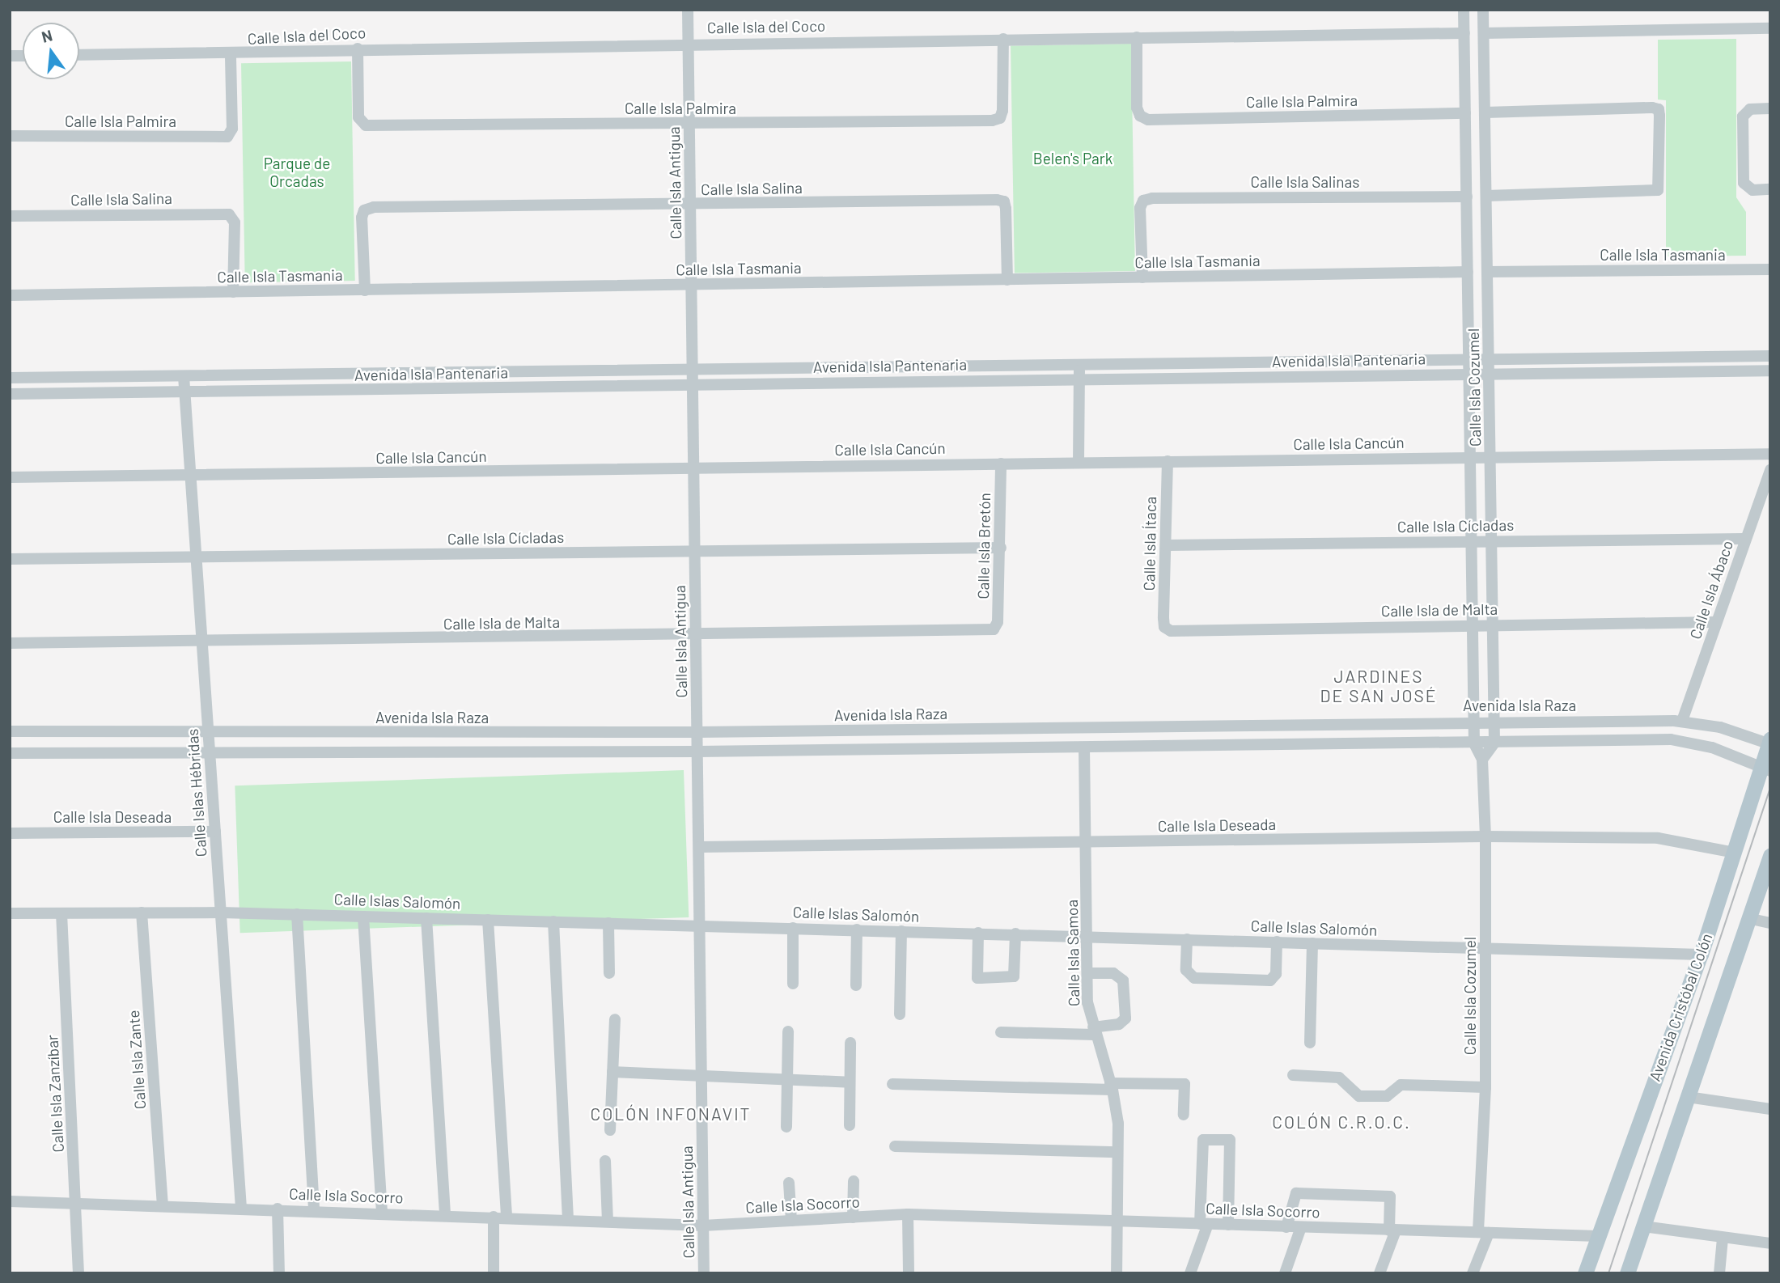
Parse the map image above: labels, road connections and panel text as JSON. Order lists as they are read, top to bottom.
{
  "streets": {
    "main road": ["Avenida Cristóbal Colón"],
    "street": [
      "Calle Isla del Coco",
      "Calle Isla Palmira",
      "Calle Isla Salinas",
      "Calle Isla Antigua",
      "Calle Isla Salina",
      "Calle Isla Tasmania",
      "Avenida Isla Pantenaria",
      "Calle Isla Cozumel",
      "Calle Isla Cancún",
      "Calle Isla Cícladas",
      "Calle Isla Ítaca",
      "Calle Isla Bretón",
      "Calle Isla Ábaco",
      "Calle Isla de Malta",
      "Avenida Isla Raza",
      "Calle Islas Hébridas",
      "Calle Isla Deseada",
      "Calle Islas Salomón",
      "Calle Isla Samoa",
      "Calle Isla Zante",
      "Calle Isla Zanzíbar",
      "Calle Isla Socorro"
    ]
  },
  "crossings": [
    ["Calle Isla del Coco", "Calle Isla Palmira"],
    ["Calle Isla del Coco", "Calle Isla Antigua"],
    ["Calle Isla del Coco", "Calle Isla Cozumel"],
    ["Calle Isla Palmira", "Calle Isla Antigua"],
    ["Calle Isla Palmira", "Calle Isla Cozumel"],
    ["Calle Isla Salinas", "Calle Isla Tasmania"],
    ["Calle Isla Salinas", "Calle Isla Cozumel"],
    ["Calle Isla Antigua", "Calle Isla Salina"],
    ["Calle Isla Antigua", "Calle Isla Tasmania"],
    ["Calle Isla Antigua", "Avenida Isla Pantenaria"],
    ["Calle Isla Antigua", "Calle Isla Cancún"],
    ["Calle Isla Antigua", "Calle Isla Cícladas"],
    ["Calle Isla Antigua", "Calle Isla de Malta"],
    ["Calle Isla Antigua", "Avenida Isla Raza"],
    ["Calle Isla Antigua", "Calle Isla Deseada"],
    ["Calle Isla Antigua", "Calle Islas Salomón"],
    ["Calle Isla Antigua", "Calle Isla Socorro"],
    ["Calle Isla Salina", "Calle Isla Tasmania"],
    ["Calle Isla Tasmania", "Calle Isla Cozumel"],
    ["Avenida Isla Pantenaria", "Calle Isla Cozumel"],
    ["Avenida Isla Pantenaria", "Calle Islas Hébridas"],
    ["Calle Isla Cozumel", "Calle Isla Cancún"],
    ["Calle Isla Cozumel", "Calle Isla Cícladas"],
    ["Calle Isla Cozumel", "Calle Isla de Malta"],
    ["Calle Isla Cozumel", "Avenida Isla Raza"],
    ["Calle Isla Cozumel", "Calle Isla Deseada"],
    ["Calle Isla Cozumel", "Calle Islas Salomón"],
    ["Calle Isla Cozumel", "Calle Isla Socorro"],
    ["Calle Isla Cancún", "Calle Isla Ítaca"],
    ["Calle Isla Cancún", "Calle Isla Bretón"],
    ["Calle Isla Cancún", "Calle Islas Hébridas"],
    ["Calle Isla Cícladas", "Calle Isla Ítaca"],
    ["Calle Isla Cícladas", "Calle Isla Bretón"],
    ["Calle Isla Cícladas", "Calle Isla Ábaco"],
    ["Calle Isla Cícladas", "Calle Islas Hébridas"],
    ["Calle Isla Ítaca", "Calle Isla de Malta"],
    ["Calle Isla Bretón", "Calle Isla de Malta"],
    ["Calle Isla Ábaco", "Calle Isla de Malta"],
    ["Calle Isla Ábaco", "Avenida Isla Raza"],
    ["Calle Isla de Malta", "Calle Islas Hébridas"],
    ["Avenida Isla Raza", "Calle Islas Hébridas"],
    ["Avenida Isla Raza", "Avenida Cristóbal Colón"],
    ["Calle Islas Hébridas", "Calle Isla Deseada"],
    ["Calle Islas Hébridas", "Calle Islas Salomón"],
    ["Calle Islas Hébridas", "Calle Isla Socorro"],
    ["Calle Isla Deseada", "Calle Isla Samoa"],
    ["Calle Isla Deseada", "Avenida Cristóbal Colón"],
    ["Calle Islas Salomón", "Calle Isla Samoa"],
    ["Calle Islas Salomón", "Avenida Cristóbal Colón"],
    ["Calle Islas Salomón", "Calle Isla Zante"],
    ["Calle Islas Salomón", "Calle Isla Zanzíbar"],
    ["Calle Isla Samoa", "Calle Isla Socorro"],
    ["Avenida Cristóbal Colón", "Calle Isla Socorro"],
    ["Calle Isla Zante", "Calle Isla Socorro"],
    ["Calle Isla Zanzíbar", "Calle Isla Socorro"]
  ],
  "districts": ["JARDINES DE SAN JOSÉ", "COLÓN INFONAVIT", "COLÓN C.R.O.C."],
  "parks": ["Belen's Park", "Parque de Orcadas"],
  "north": "top"
}
